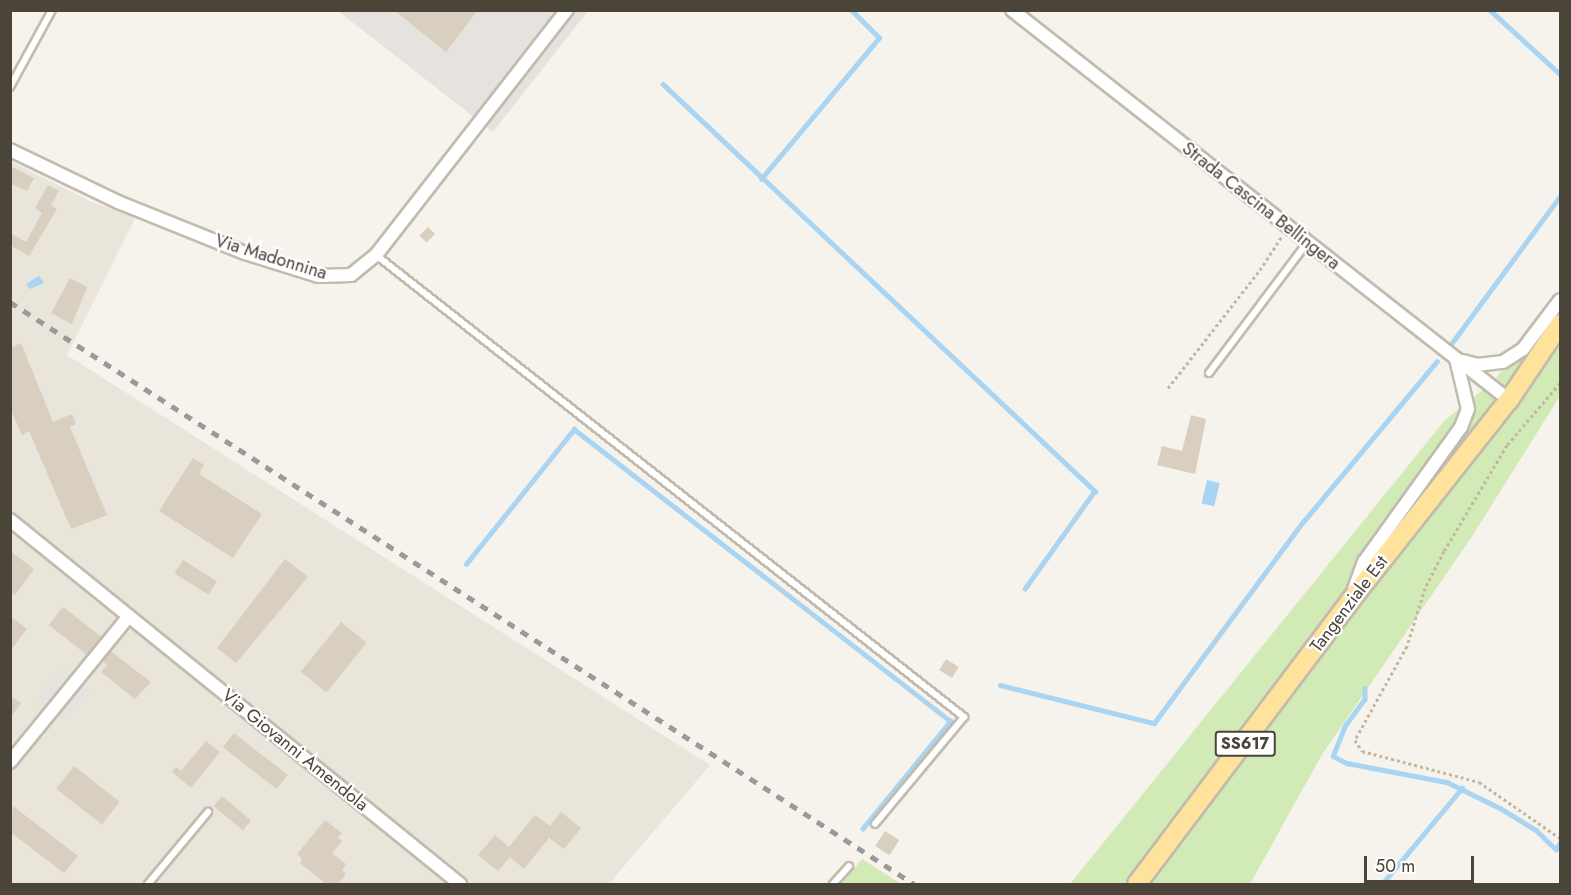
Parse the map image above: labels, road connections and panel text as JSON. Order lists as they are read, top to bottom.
{
  "streets": {
    "main road": ["Tangenziale Est", "SS617"],
    "street": ["Strada Cascina Bellingera", "Via Madonnina", "Via Giovanni Amendola"]
  },
  "crossings": [
    ["Strada Cascina Bellingera", "Tangenziale Est"]
  ],
  "scale_bar": "50 m"
}
